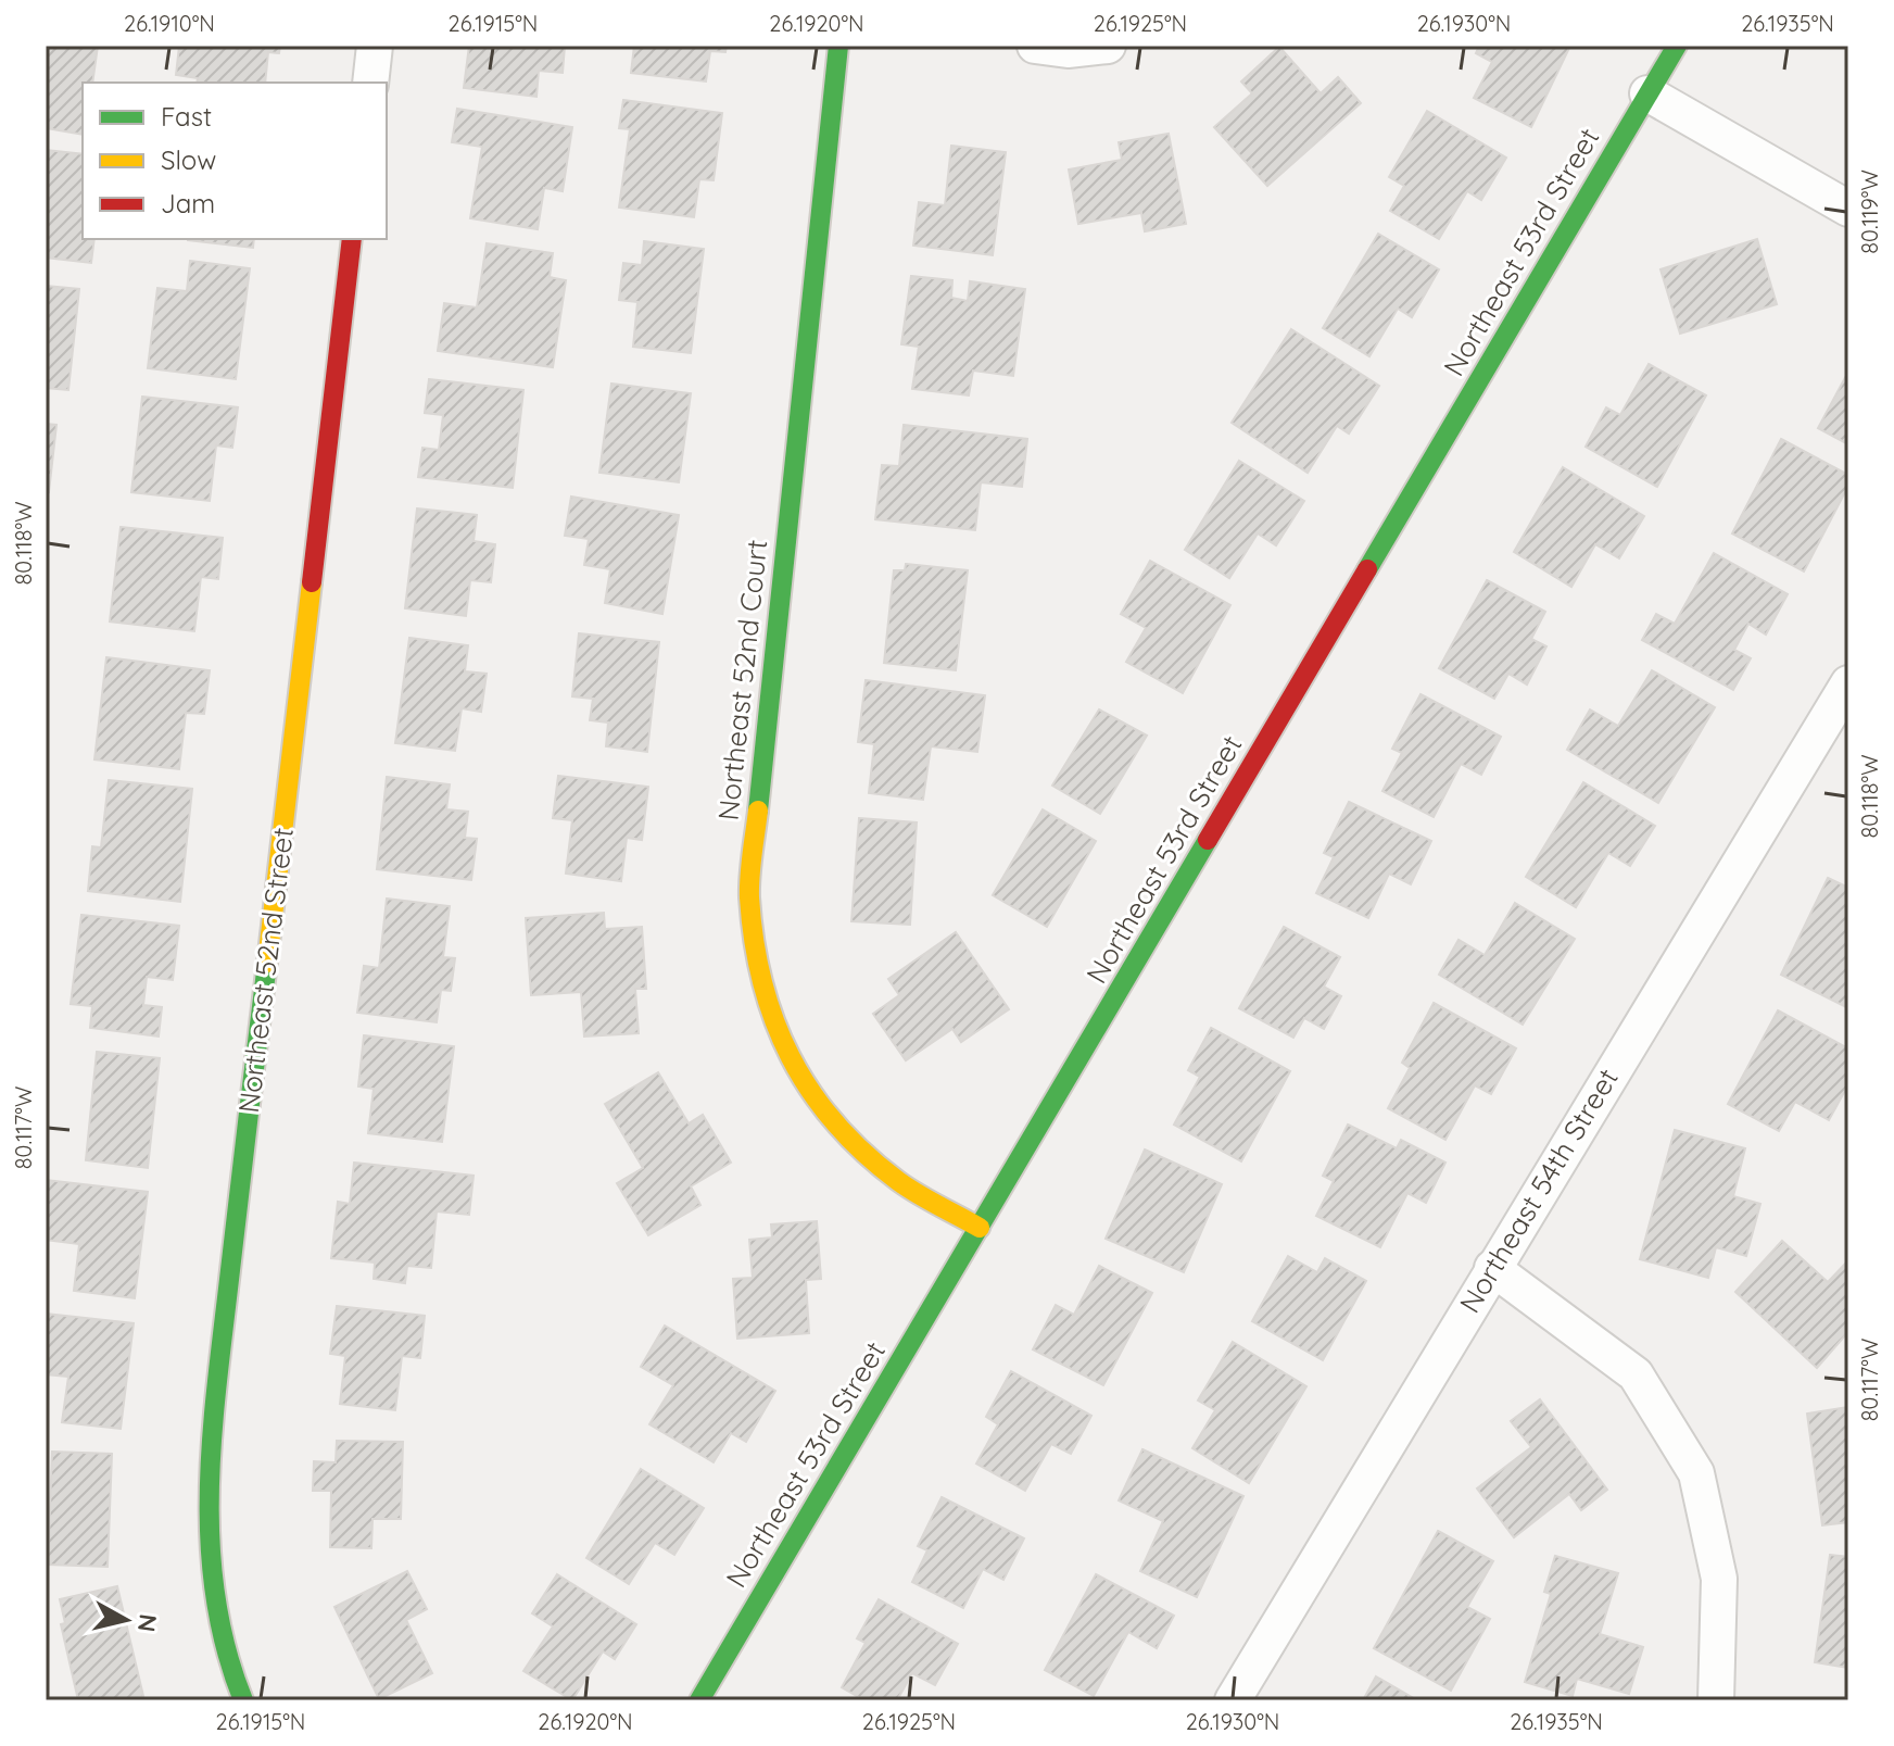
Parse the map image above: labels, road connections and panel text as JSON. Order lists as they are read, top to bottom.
{
  "streets": {
    "street": [
      "Northeast 53rd Street",
      "Northeast 52nd Court",
      "Northeast 52nd Street",
      "Northeast 54th Street"
    ]
  },
  "crossings": [
    ["Northeast 53rd Street", "Northeast 52nd Court"]
  ],
  "legend": ["Fast", "Slow", "Jam"],
  "north": "right",
  "coordinates": [
    "26.1910°N",
    "26.1915°N",
    "26.1920°N",
    "26.1925°N",
    "26.1930°N",
    "26.1935°N",
    "80.119°W",
    "80.118°W",
    "80.117°W"
  ]
}
